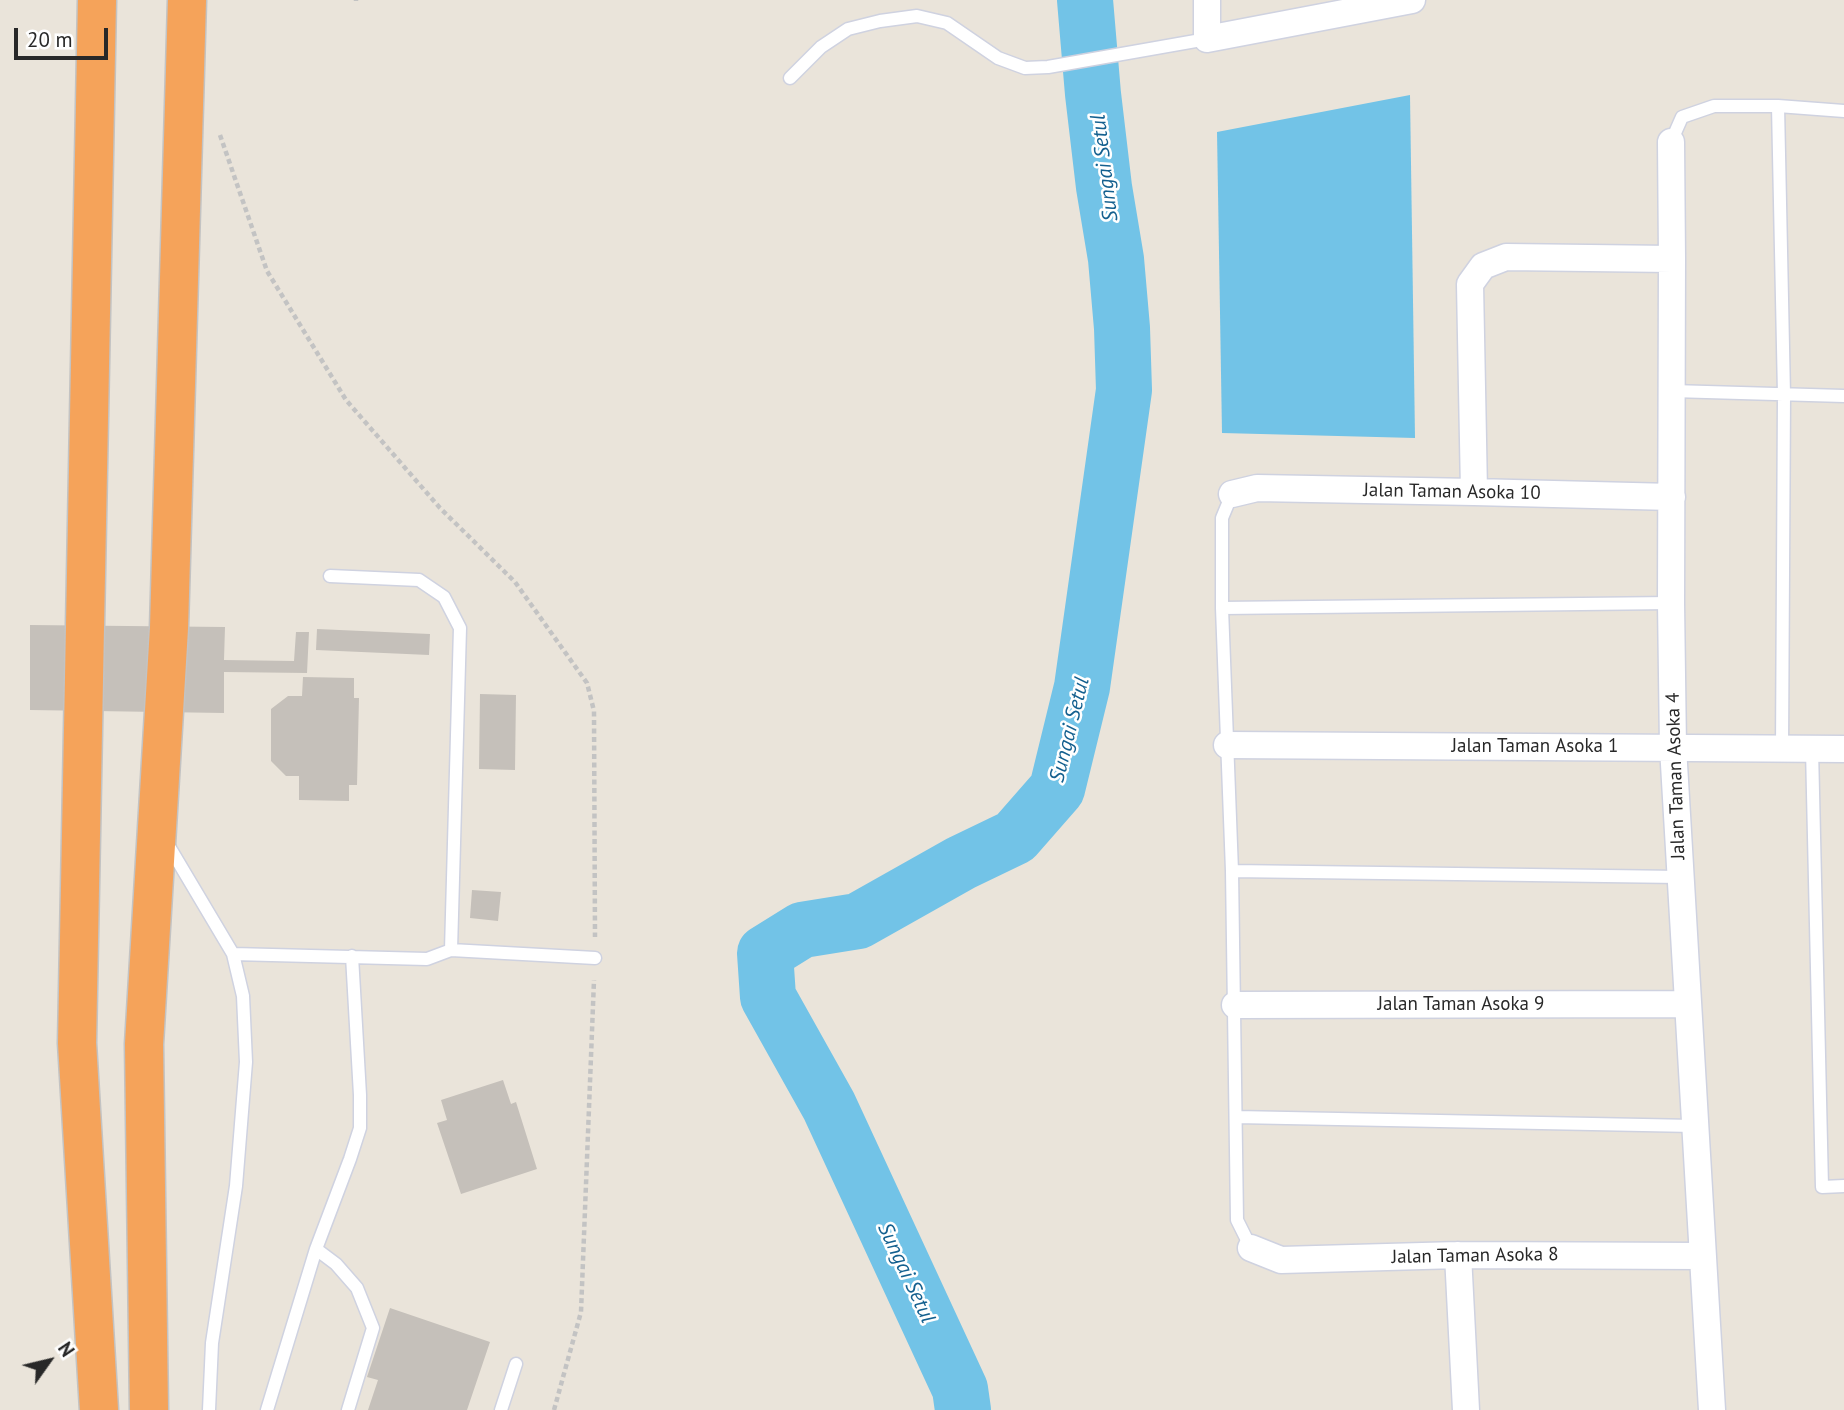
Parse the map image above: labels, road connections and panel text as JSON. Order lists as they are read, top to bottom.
{
  "streets": {
    "street": [
      "Jalan Taman Asoka 10",
      "Jalan Taman Asoka 1",
      "Jalan Taman Asoka 4",
      "Jalan Taman Asoka 9",
      "Jalan Taman Asoka 8"
    ]
  },
  "crossings": [
    ["Jalan Taman Asoka 10", "Jalan Taman Asoka 4"],
    ["Jalan Taman Asoka 1", "Jalan Taman Asoka 4"],
    ["Jalan Taman Asoka 4", "Jalan Taman Asoka 9"],
    ["Jalan Taman Asoka 4", "Jalan Taman Asoka 8"]
  ],
  "water": ["Sungai Setul"],
  "scale_bar": "20 m",
  "north": "top right"
}
